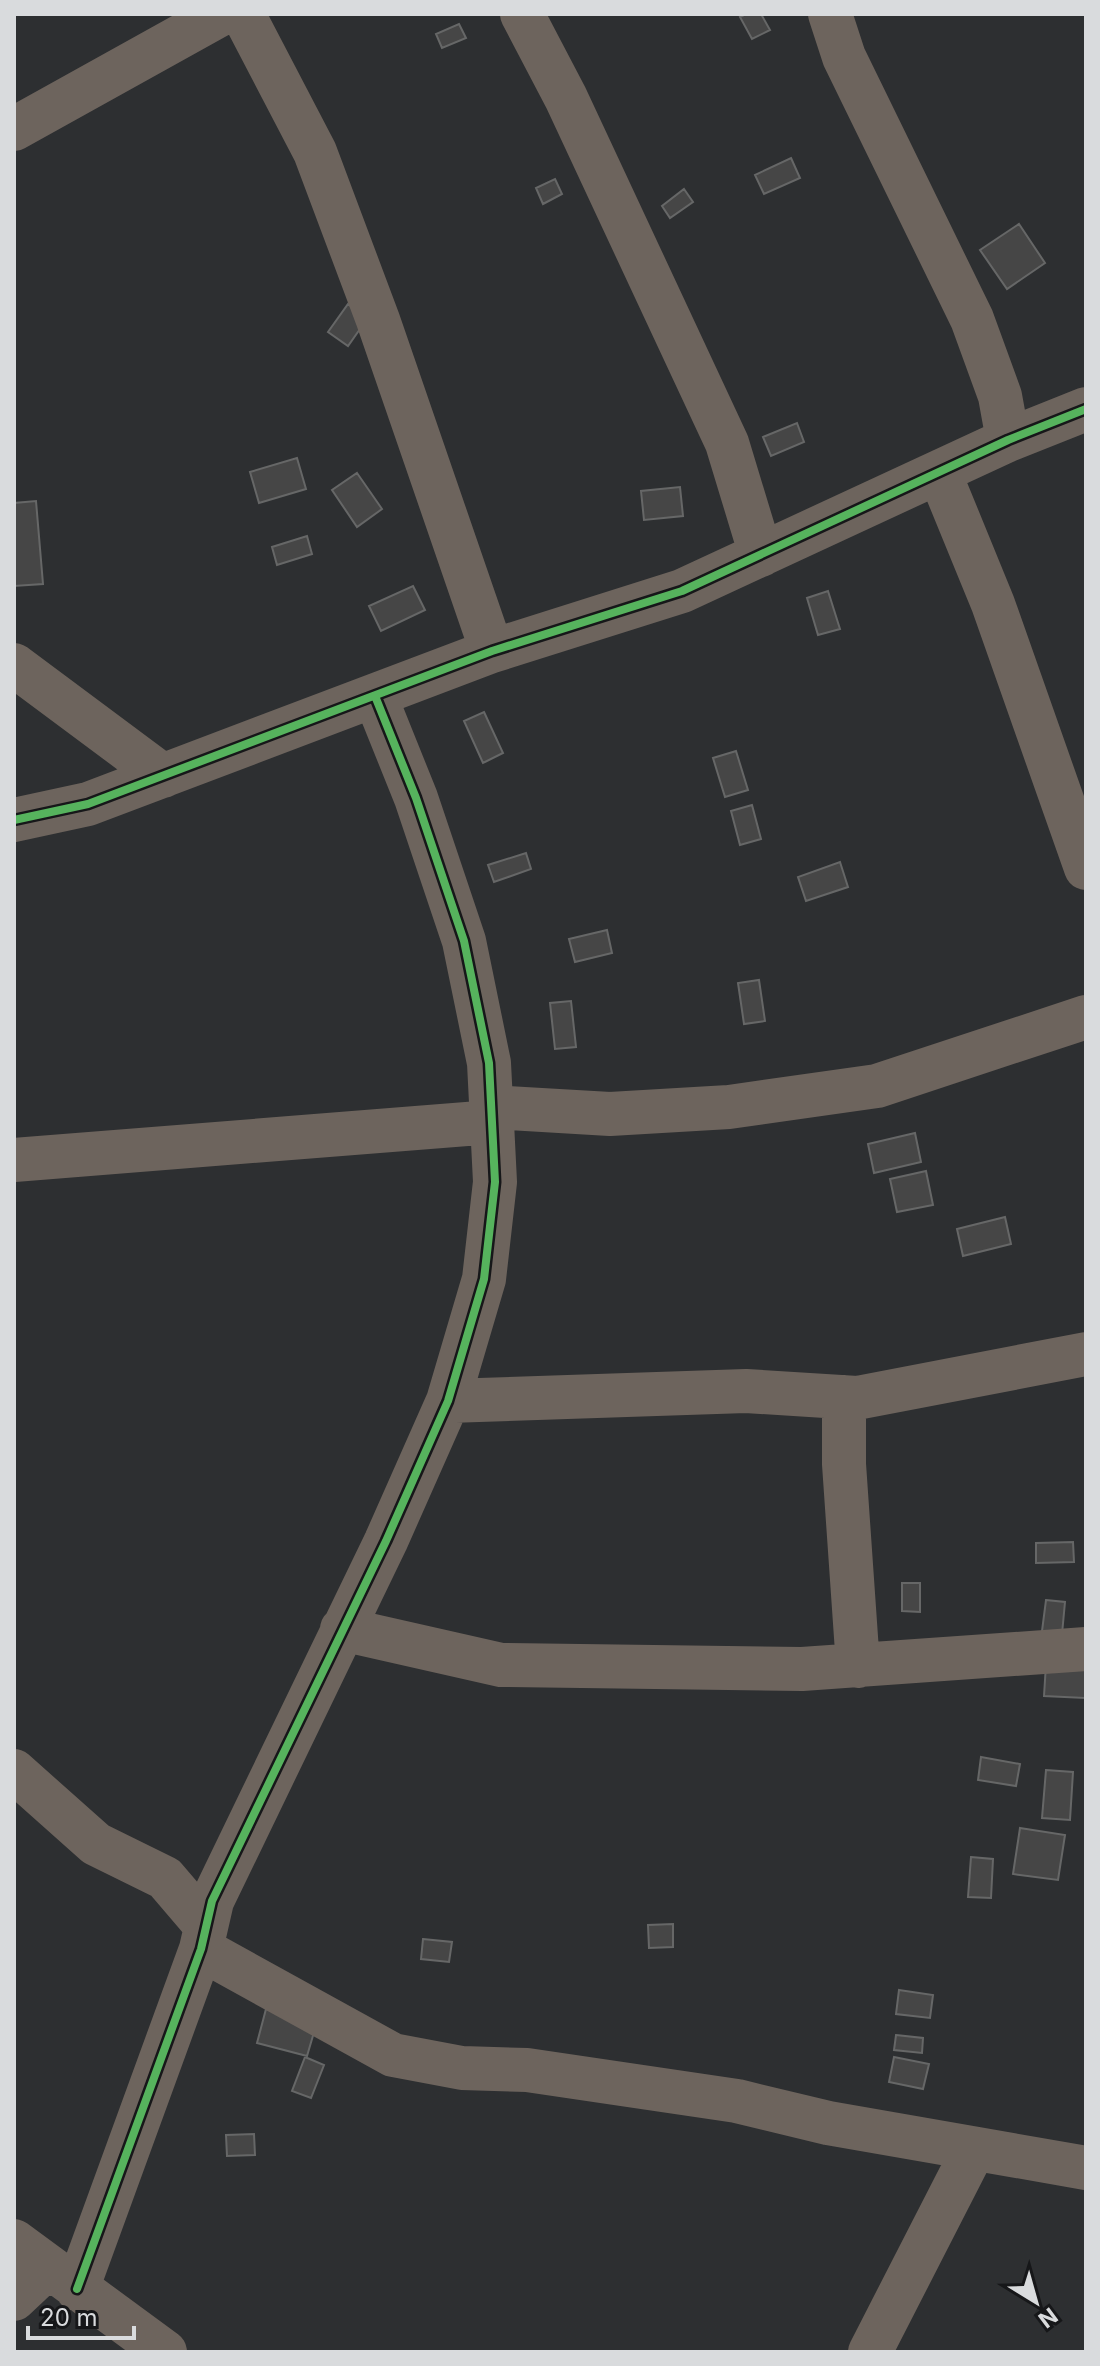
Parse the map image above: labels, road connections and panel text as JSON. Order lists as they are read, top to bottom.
{
  "scale_bar": "20 m",
  "north": "bottom right"
}
